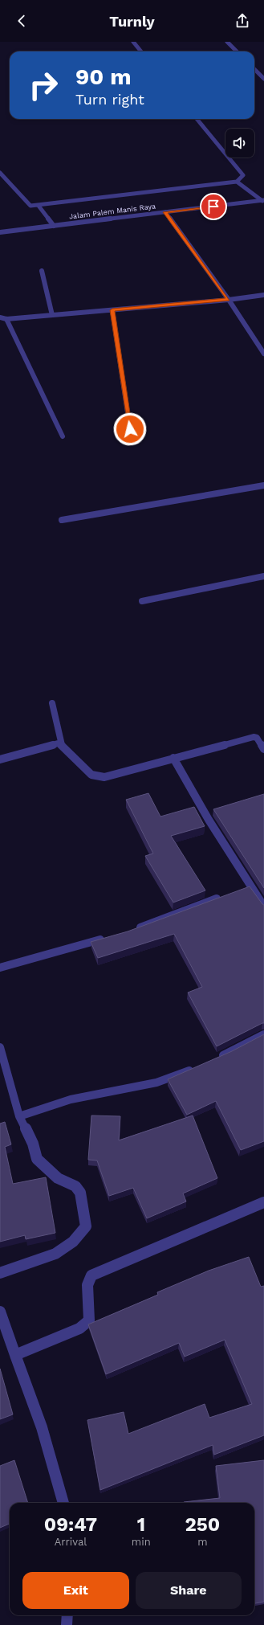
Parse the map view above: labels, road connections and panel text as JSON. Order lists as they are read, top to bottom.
{
  "streets": {
    "street": ["Jalam Palem Manis Raya"]
  },
  "page": {
    "header": "Turnly",
    "turn": ["90 m", "Turn right"],
    "eta": [
      "09:47",
      "Arrival",
      "1",
      "min",
      "250",
      "m"
    ],
    "buttons": ["Exit", "Share"]
  }
}
